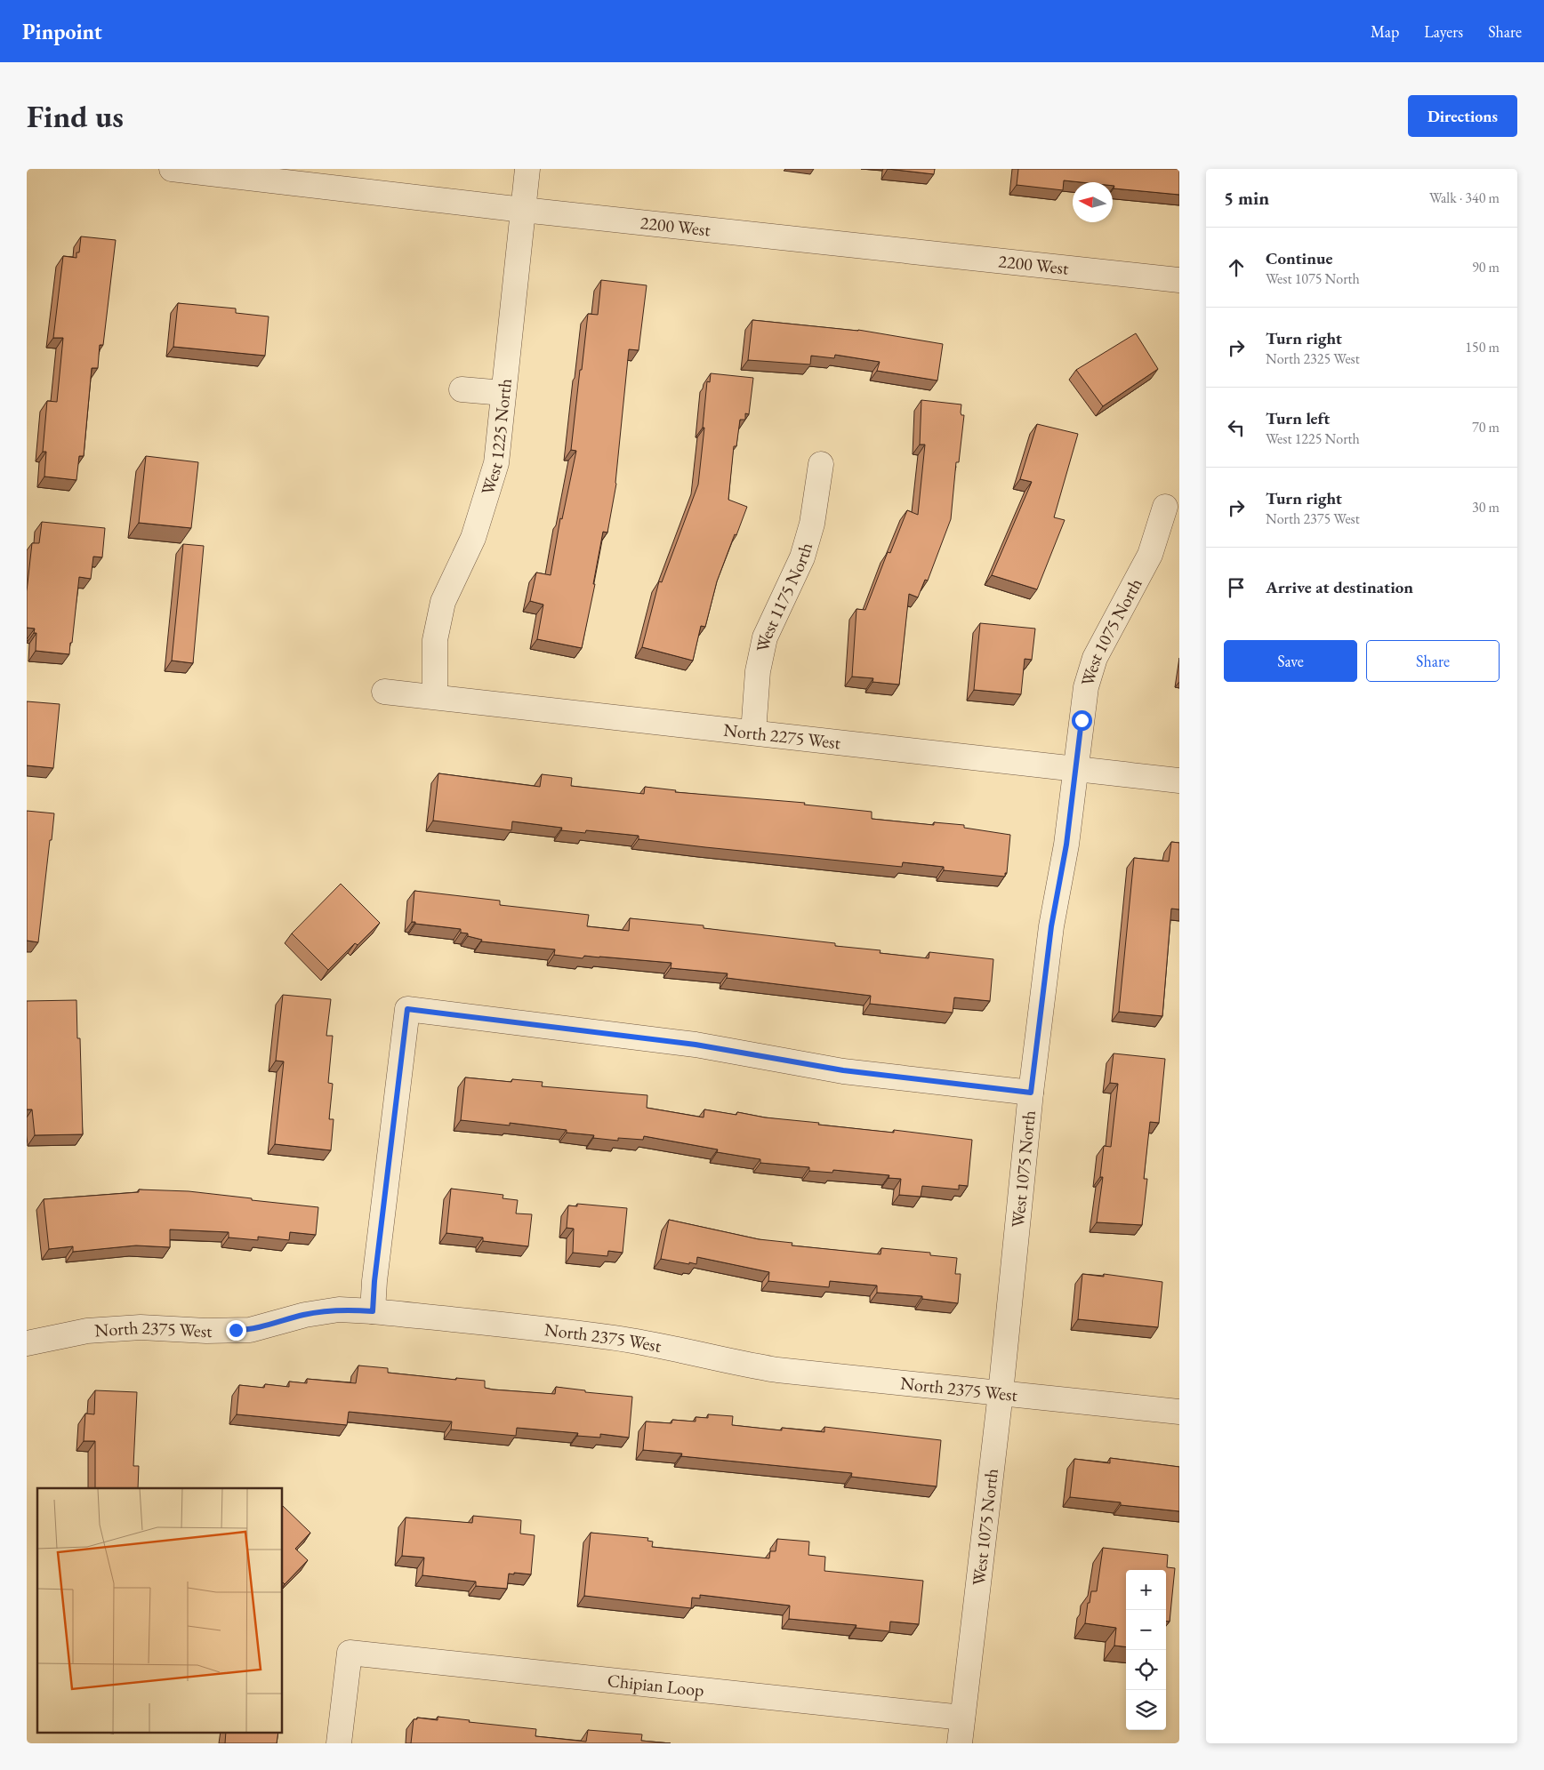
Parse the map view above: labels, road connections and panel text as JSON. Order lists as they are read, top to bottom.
{
  "streets": {
    "street": [
      "2200 West",
      "West 1225 North",
      "West 1175 North",
      "West 1075 North",
      "North 2275 West",
      "North 2375 West",
      "Chipian Loop"
    ]
  },
  "crossings": [
    ["2200 West", "West 1225 North"],
    ["West 1225 North", "North 2275 West"],
    ["West 1175 North", "North 2275 West"],
    ["West 1075 North", "North 2275 West"],
    ["West 1075 North", "North 2375 West"],
    ["West 1075 North", "Chipian Loop"]
  ],
  "north": "left",
  "page": {
    "header": "Pinpoint",
    "nav": ["Map", "Layers", "Share"],
    "buttons": [
      "Directions",
      ["Save", "Share"]
    ],
    "title": "Find us",
    "heading": ["5 min", "Walk · 340 m"],
    "list": [
      ["Continue", "West 1075 North", "90 m"],
      ["Turn right", "North 2325 West", "150 m"],
      ["Turn left", "West 1225 North", "70 m"],
      ["Turn right", "North 2375 West", "30 m"],
      "Arrive at destination"
    ],
    "map_buttons": ["+", "−"]
  }
}
